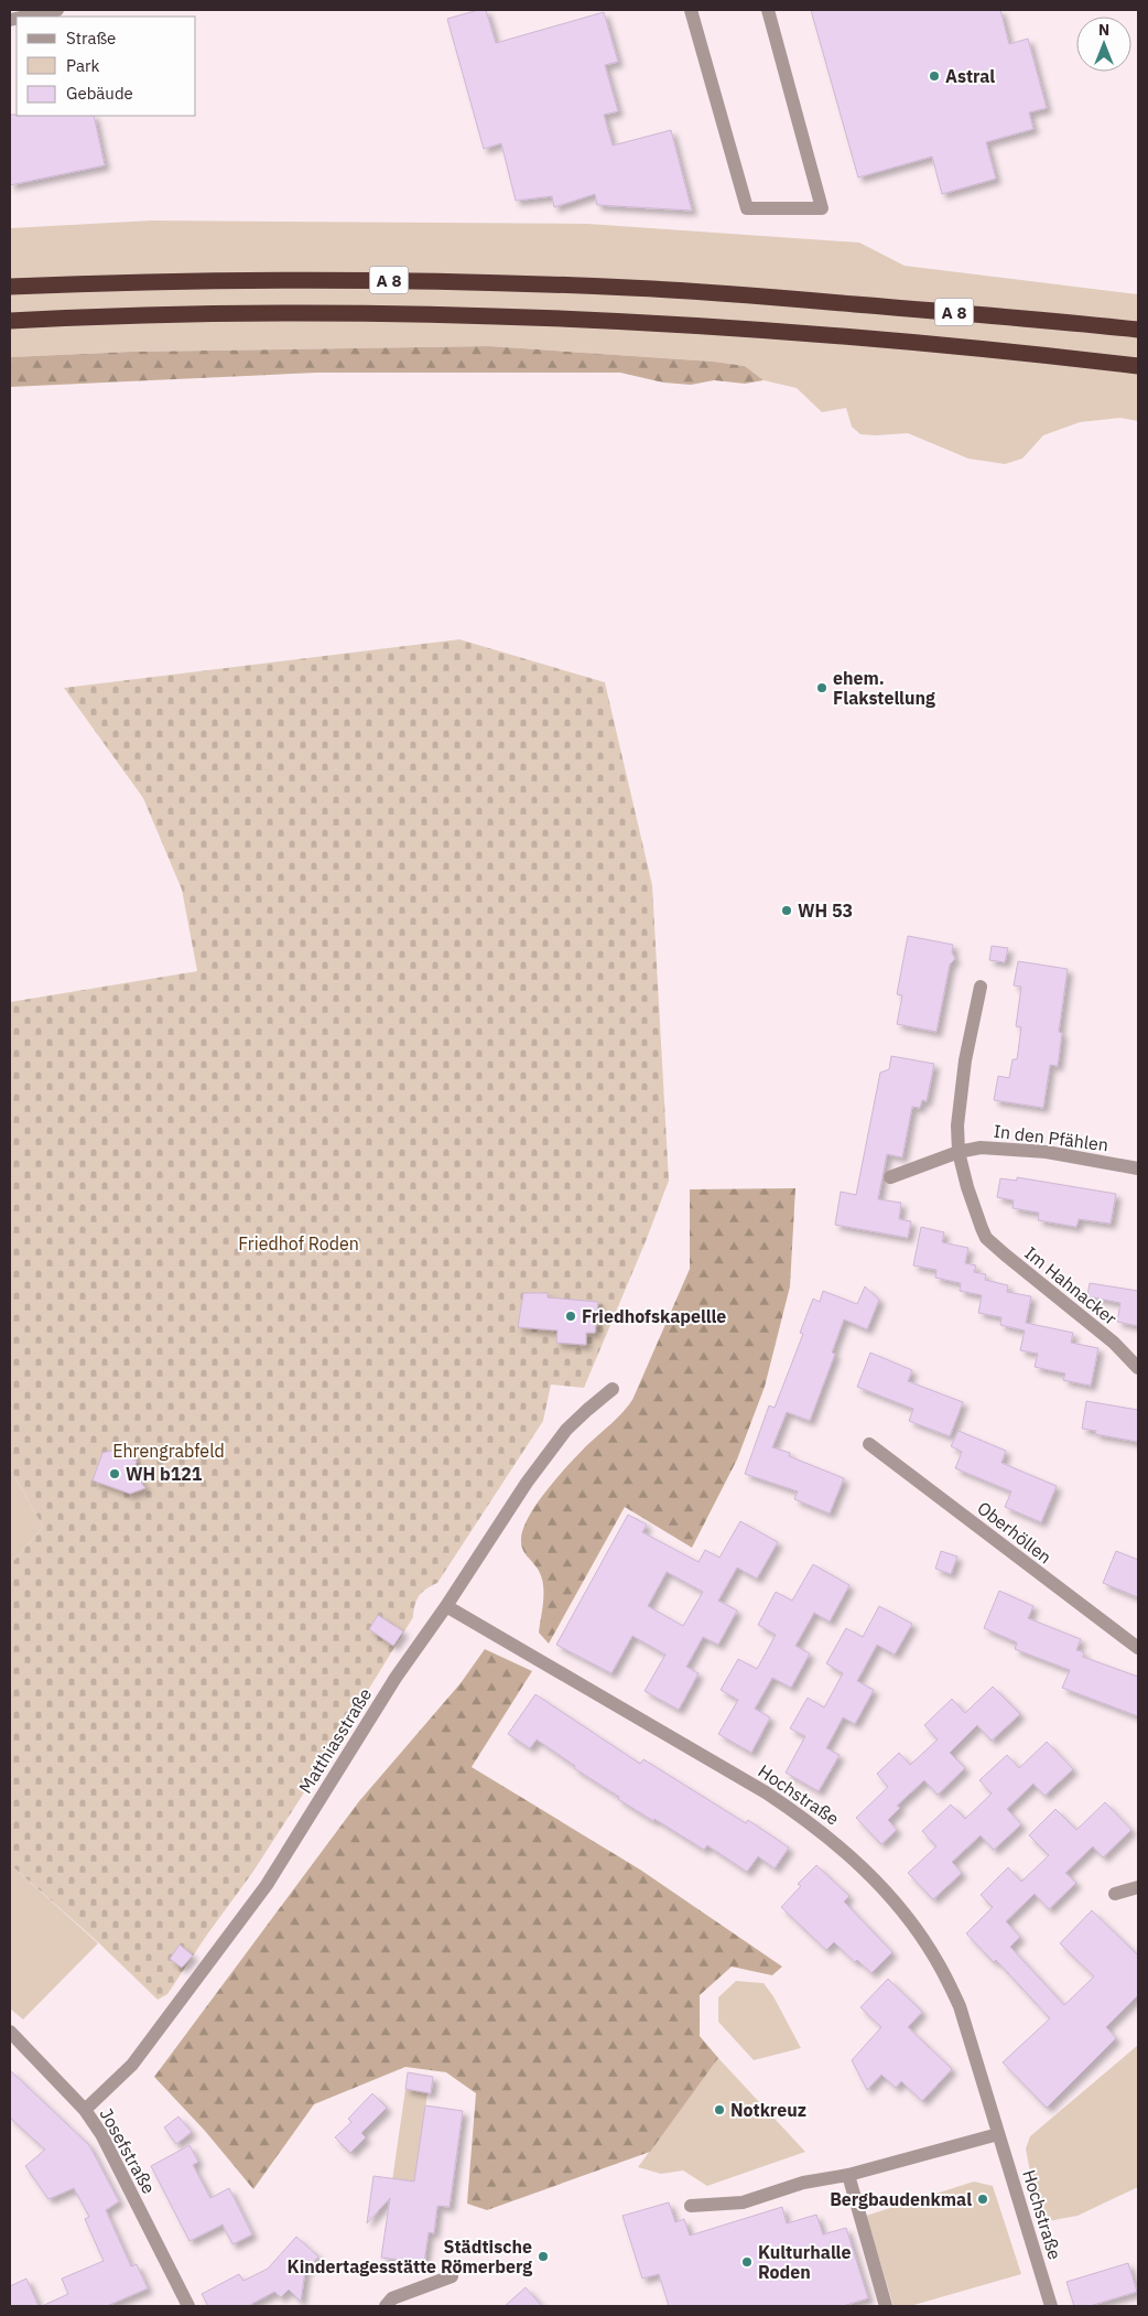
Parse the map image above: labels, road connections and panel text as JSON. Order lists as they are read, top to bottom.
{
  "streets": {
    "highway": ["A 8"],
    "street": [
      "In den Pfählen",
      "Im Hahnacker",
      "Oberhöllen",
      "Matthiasstraße",
      "Hochstraße",
      "Josefstraße"
    ]
  },
  "crossings": [
    ["In den Pfählen", "Im Hahnacker"],
    ["Matthiasstraße", "Hochstraße"],
    ["Matthiasstraße", "Josefstraße"]
  ],
  "parks": ["Friedhof Roden", "Ehrengrabfeld"],
  "places": [
    "Astral",
    "ehem. Flakstellung",
    "WH 53",
    "Friedhofskapellle",
    "WH b121",
    "Notkreuz",
    "Bergbaudenkmal",
    "Städtische Kindertagesstätte Römerberg",
    "Kulturhalle Roden"
  ],
  "legend": ["Straße", "Park", "Gebäude"],
  "north": "top"
}
